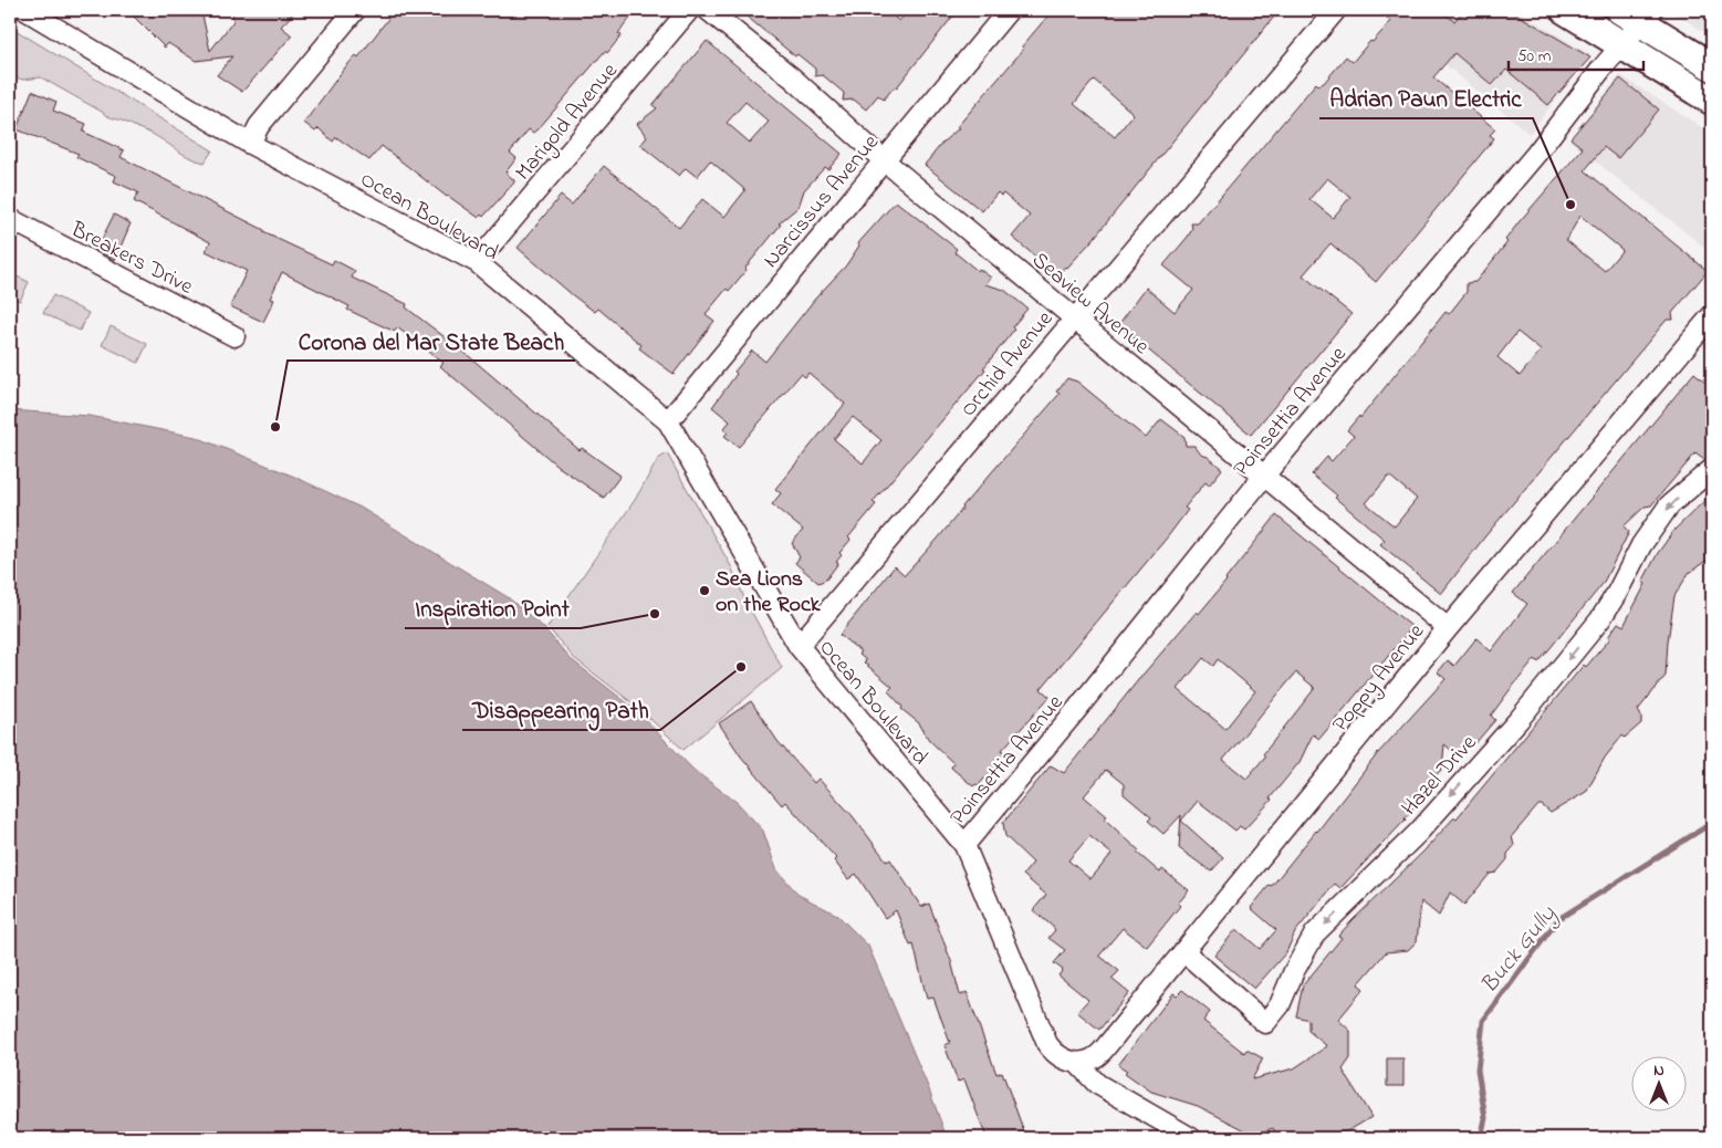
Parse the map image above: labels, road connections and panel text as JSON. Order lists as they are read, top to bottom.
{
  "streets": {
    "street": [
      "Marigold Avenue",
      "Narcissus Avenue",
      "Ocean Boulevard",
      "Breakers Drive",
      "Seaview Avenue",
      "Orchid Avenue",
      "Poinsettia Avenue",
      "Poppy Avenue",
      "Hazel Drive"
    ]
  },
  "crossings": [
    ["Marigold Avenue", "Ocean Boulevard"],
    ["Narcissus Avenue", "Ocean Boulevard"],
    ["Narcissus Avenue", "Seaview Avenue"],
    ["Ocean Boulevard", "Orchid Avenue"],
    ["Ocean Boulevard", "Poinsettia Avenue"],
    ["Ocean Boulevard", "Poppy Avenue"],
    ["Seaview Avenue", "Orchid Avenue"],
    ["Seaview Avenue", "Poinsettia Avenue"],
    ["Seaview Avenue", "Poppy Avenue"],
    ["Poppy Avenue", "Hazel Drive"]
  ],
  "one_way": ["Hazel Drive"],
  "water": ["Buck Gully"],
  "places": [
    "Adrian Paun Electric",
    "Corona del Mar State Beach",
    "Sea Lions on the Rock",
    "Inspiration Point",
    "Disappearing Path"
  ],
  "scale_bar": "50 m",
  "north": "top"
}
